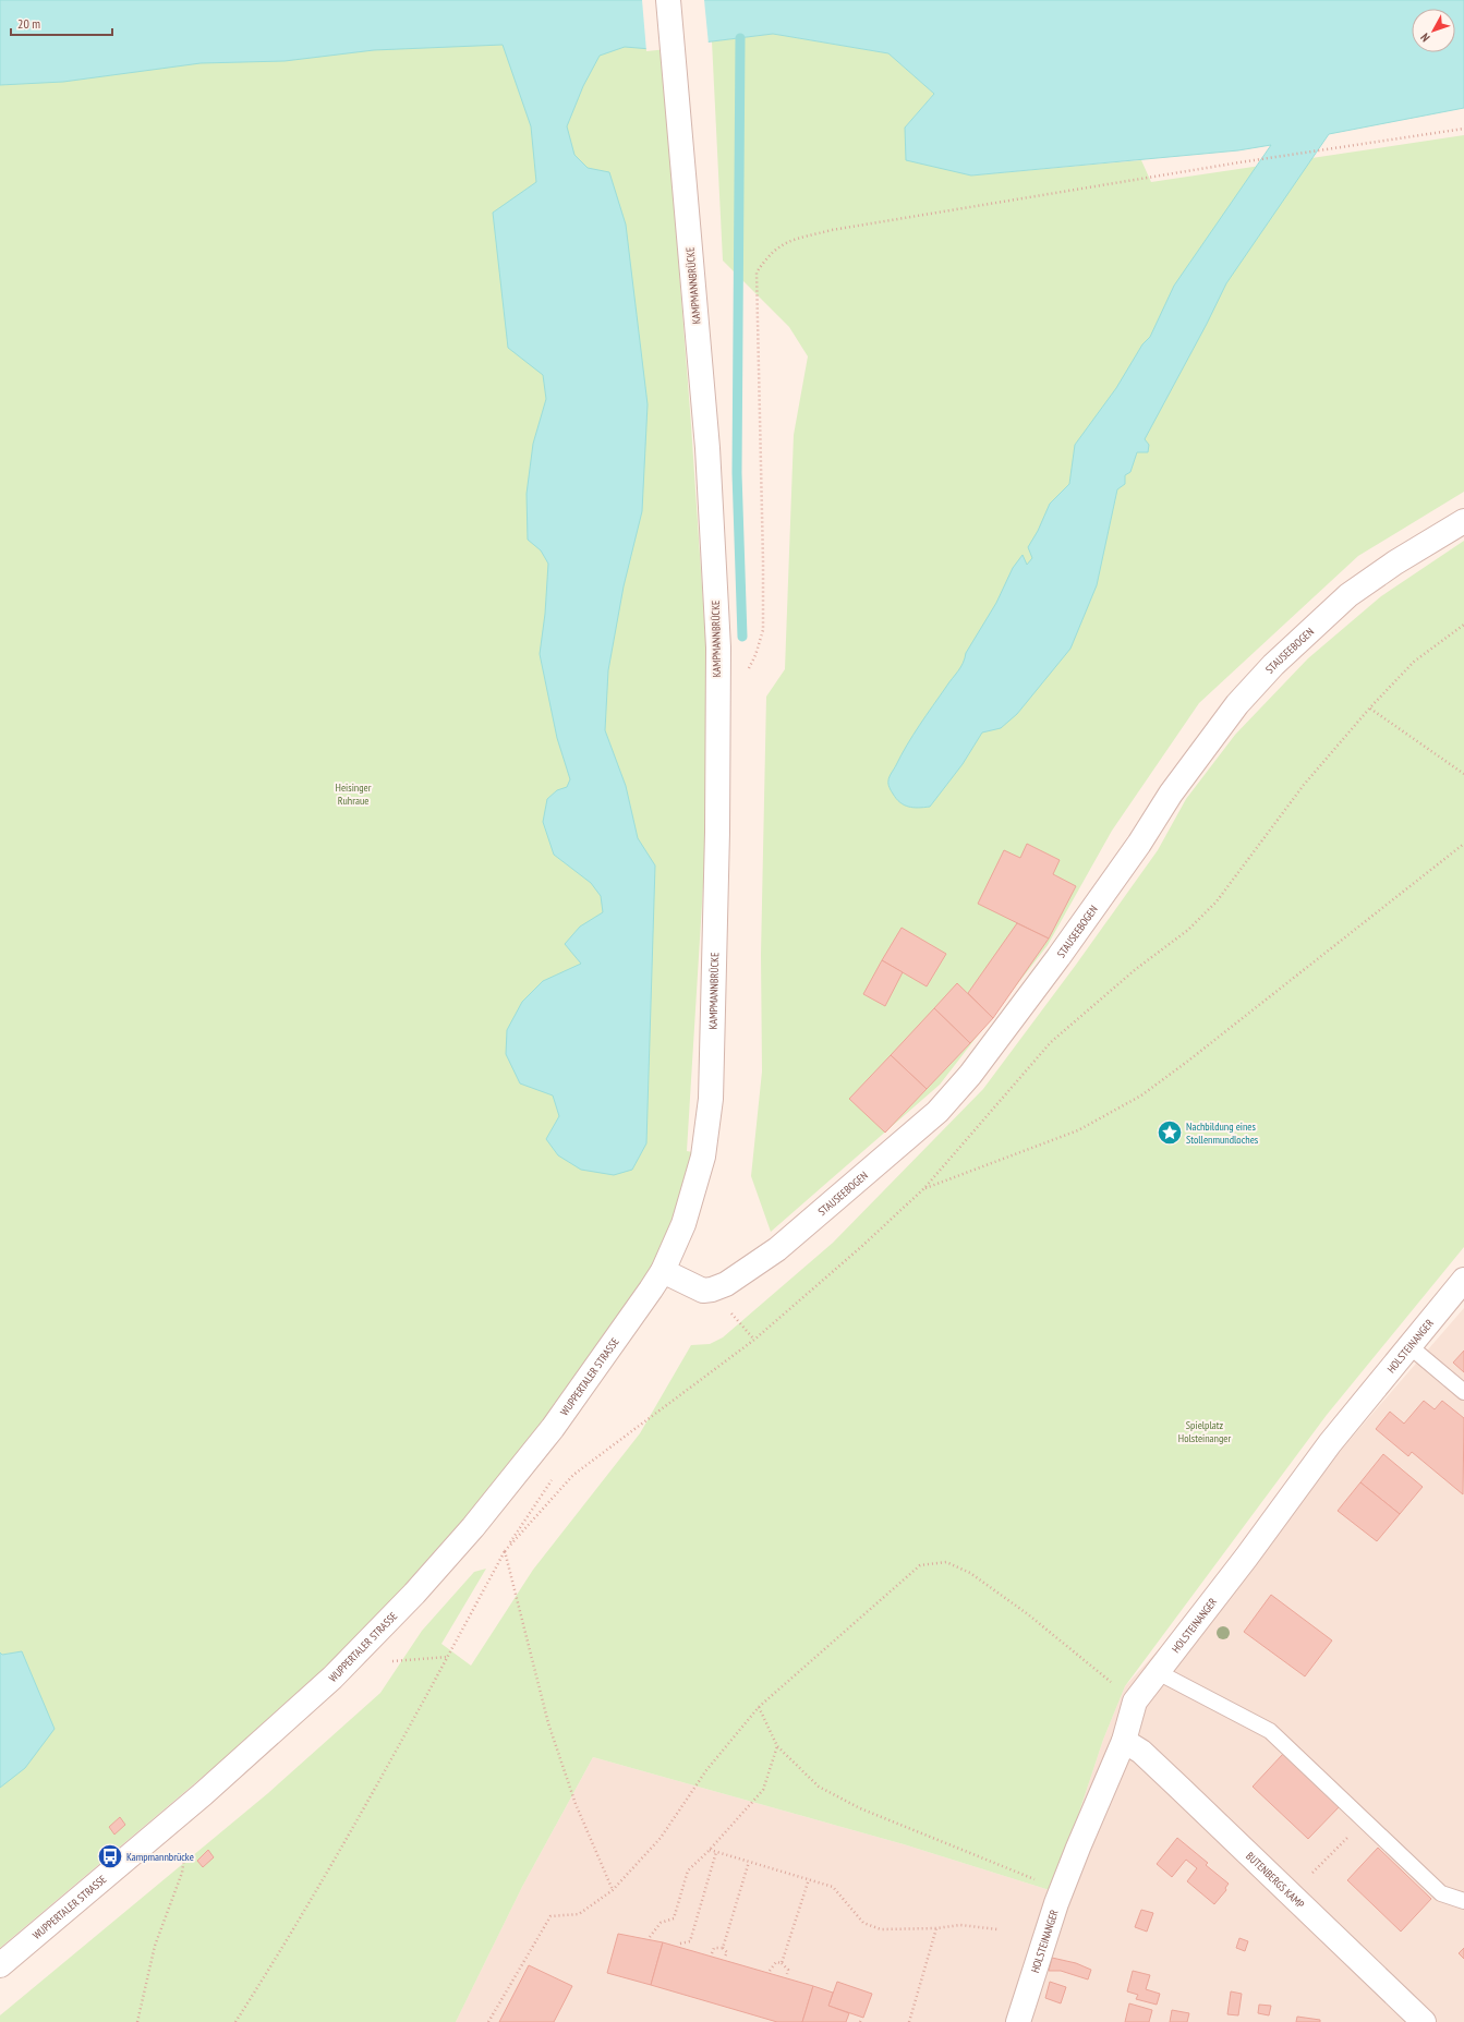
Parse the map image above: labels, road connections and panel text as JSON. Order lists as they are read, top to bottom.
{
  "streets": {
    "street": [
      "KAMPMANNBRÜCKE",
      "STAUSEEBOGEN",
      "HOLSTEINANGER",
      "WUPPERTALER STRASSE",
      "BUTENBERGS KAMP"
    ]
  },
  "crossings": [
    ["KAMPMANNBRÜCKE", "STAUSEEBOGEN"],
    ["KAMPMANNBRÜCKE", "WUPPERTALER STRASSE"],
    ["STAUSEEBOGEN", "WUPPERTALER STRASSE"],
    ["HOLSTEINANGER", "BUTENBERGS KAMP"]
  ],
  "parks": ["Heisinger Ruhraue", "Spielplatz Holsteinanger"],
  "places": {
    "place": ["Nachbildung eines Stollenmundloches"],
    "bus stop": ["Kampmannbrücke"]
  },
  "scale_bar": "20 m",
  "north": "bottom left"
}
